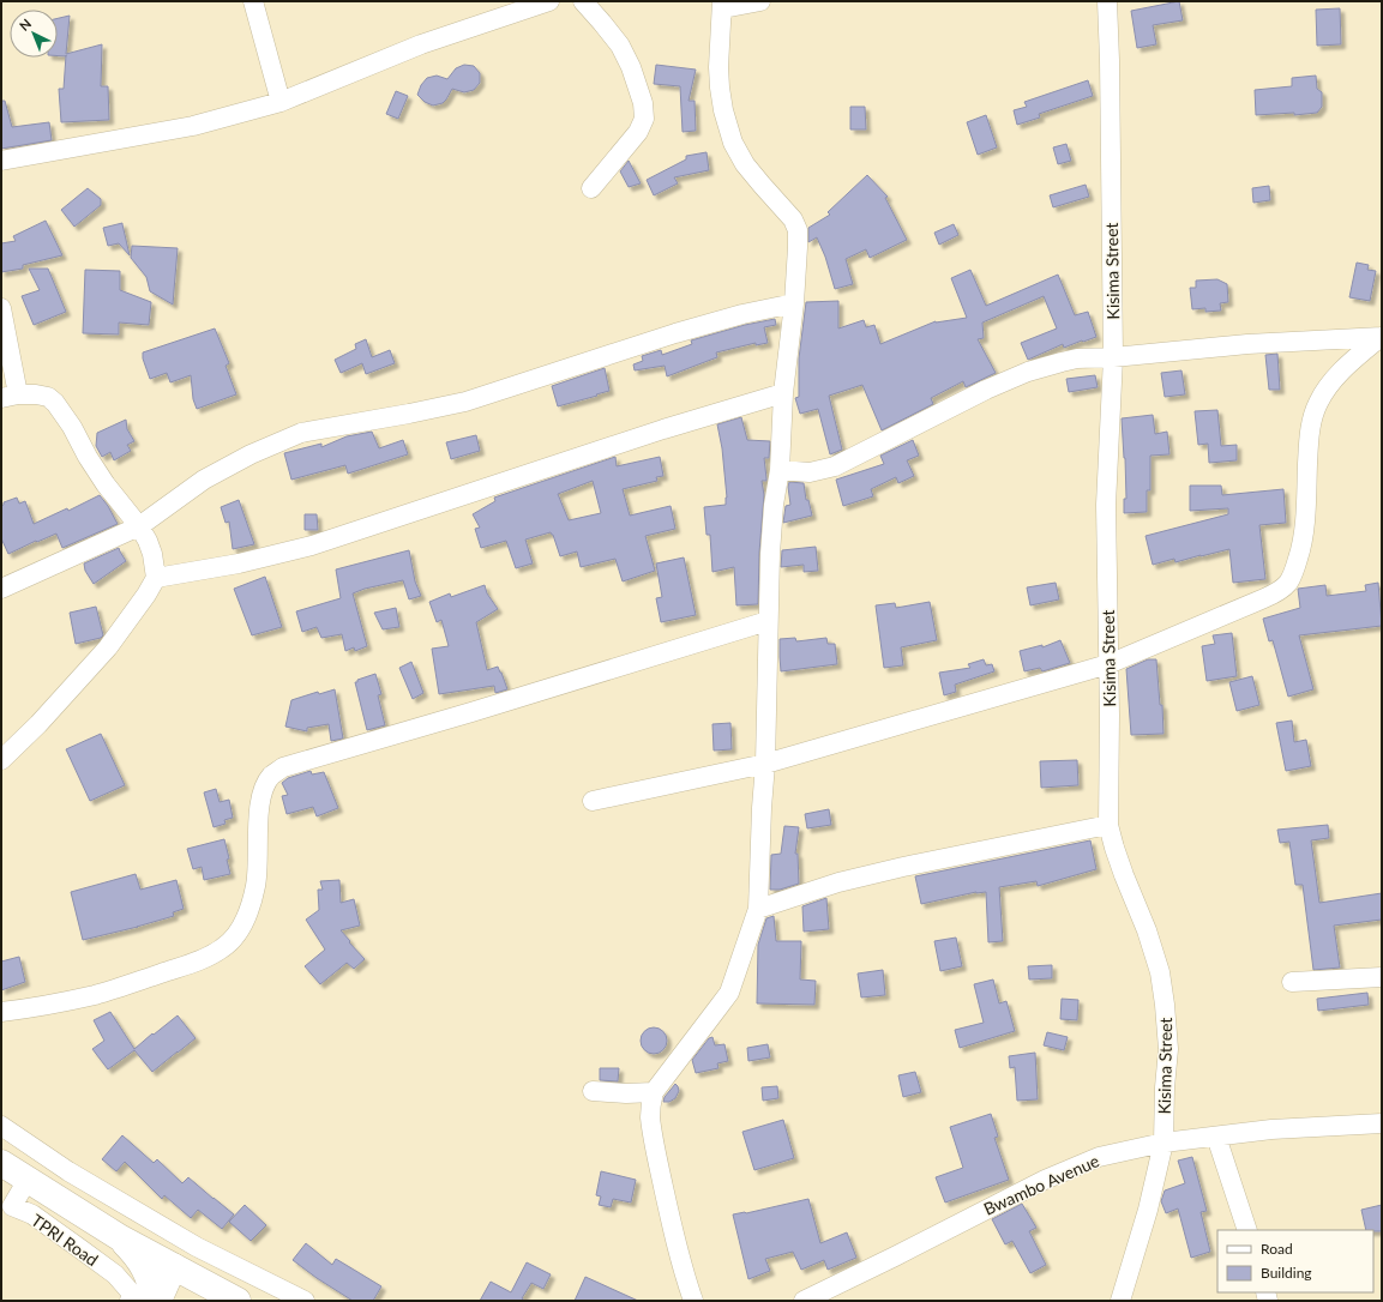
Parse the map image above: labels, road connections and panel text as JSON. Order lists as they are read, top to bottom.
{
  "streets": {
    "street": ["Kisima Street", "Bwambo Avenue", "TPRI Road"]
  },
  "crossings": [
    ["Kisima Street", "Bwambo Avenue"]
  ],
  "legend": ["Road", "Building"],
  "north": "top left"
}
